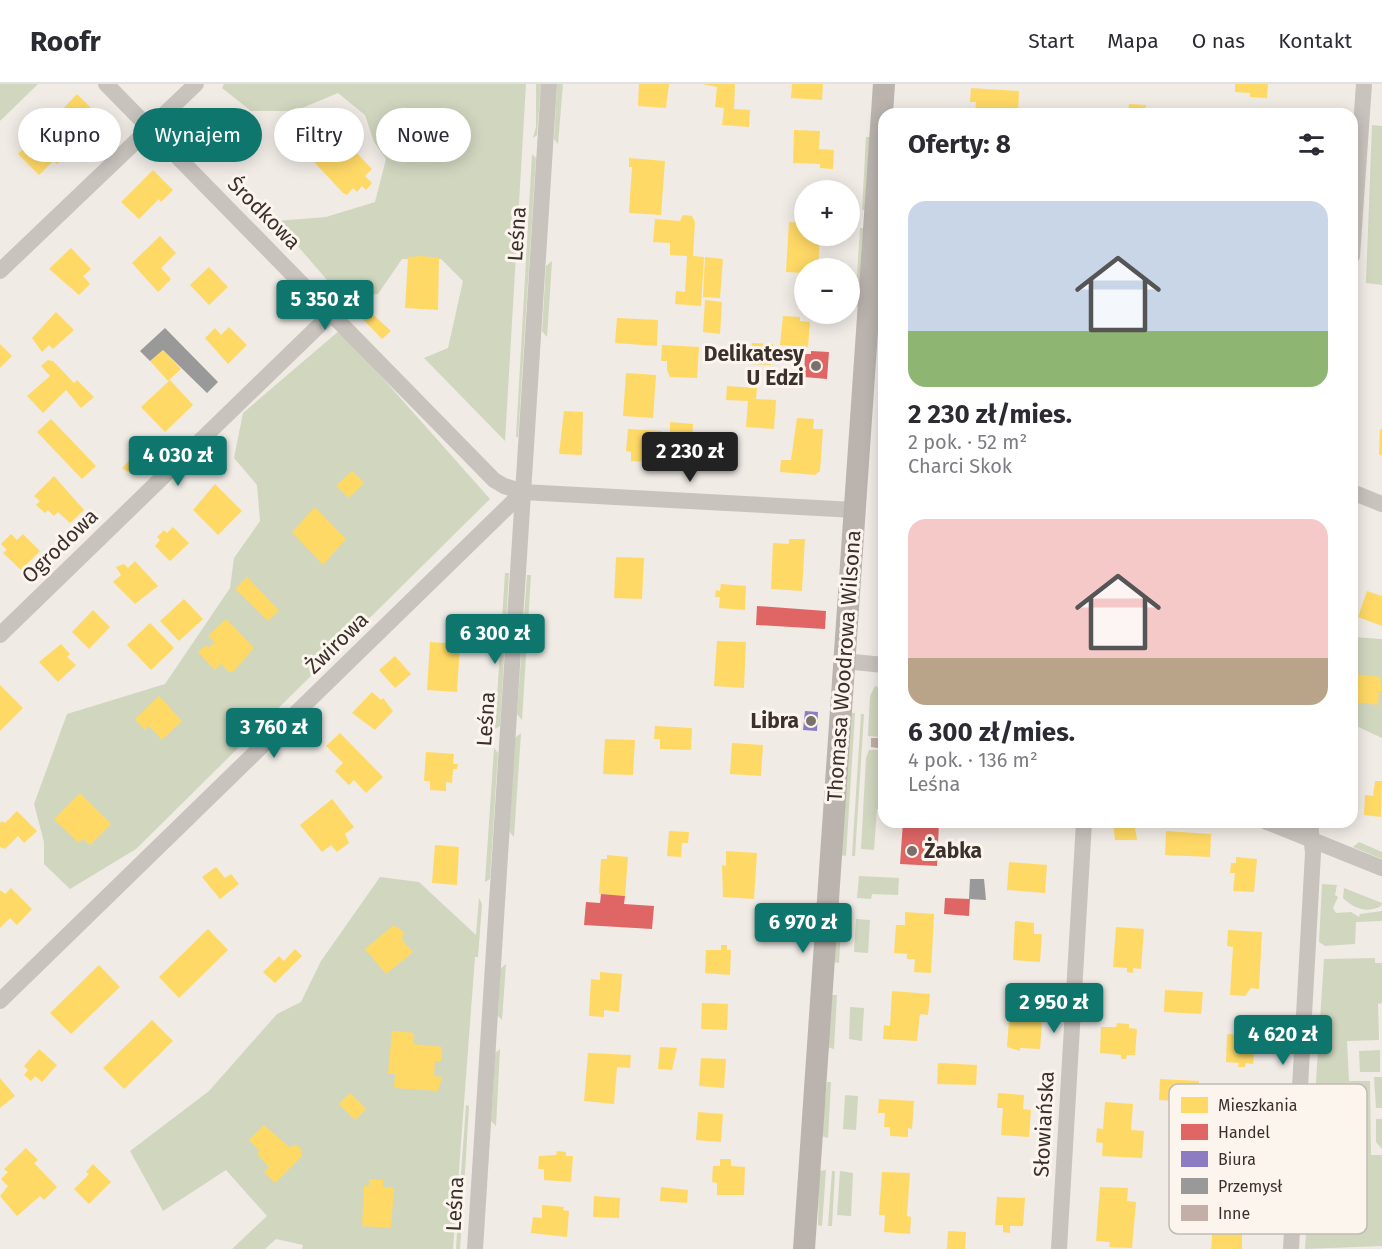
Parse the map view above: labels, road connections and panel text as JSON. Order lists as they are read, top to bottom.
{
  "streets": {
    "street": [
      "Środkowa",
      "Leśna",
      "Ogrodowa",
      "Żwirowa",
      "Thomasa Woodrowa Wilsona",
      "Słowiańska"
    ]
  },
  "crossings": [
    ["Środkowa", "Leśna"],
    ["Środkowa", "Ogrodowa"],
    ["Środkowa", "Żwirowa"],
    ["Środkowa", "Thomasa Woodrowa Wilsona"],
    ["Leśna", "Żwirowa"]
  ],
  "places": ["Delikatesy U Edzi", "Libra", "Żabka"],
  "legend": [
    "Mieszkania",
    "Handel",
    "Biura",
    "Przemysł",
    "Inne"
  ],
  "page": {
    "header": "Roofr",
    "nav": [
      "Start",
      "Mapa",
      "O nas",
      "Kontakt"
    ],
    "chip": [
      "Kupno",
      "Wynajem",
      "Filtry",
      "Nowe"
    ],
    "heading": "Oferty: 8",
    "map_buttons": ["+", "−"],
    "list": [
      {
        "name": "2 230 zł/mies.",
        "note": "2 pok. · 52 m² · Charci Skok"
      },
      {
        "name": "6 300 zł/mies.",
        "note": "4 pok. · 136 m² · Leśna"
      }
    ],
    "price": [
      "5 350 zł",
      "2 230 zł",
      "4 030 zł",
      "6 300 zł",
      "3 760 zł",
      "6 970 zł",
      "2 950 zł",
      "4 620 zł"
    ]
  }
}
